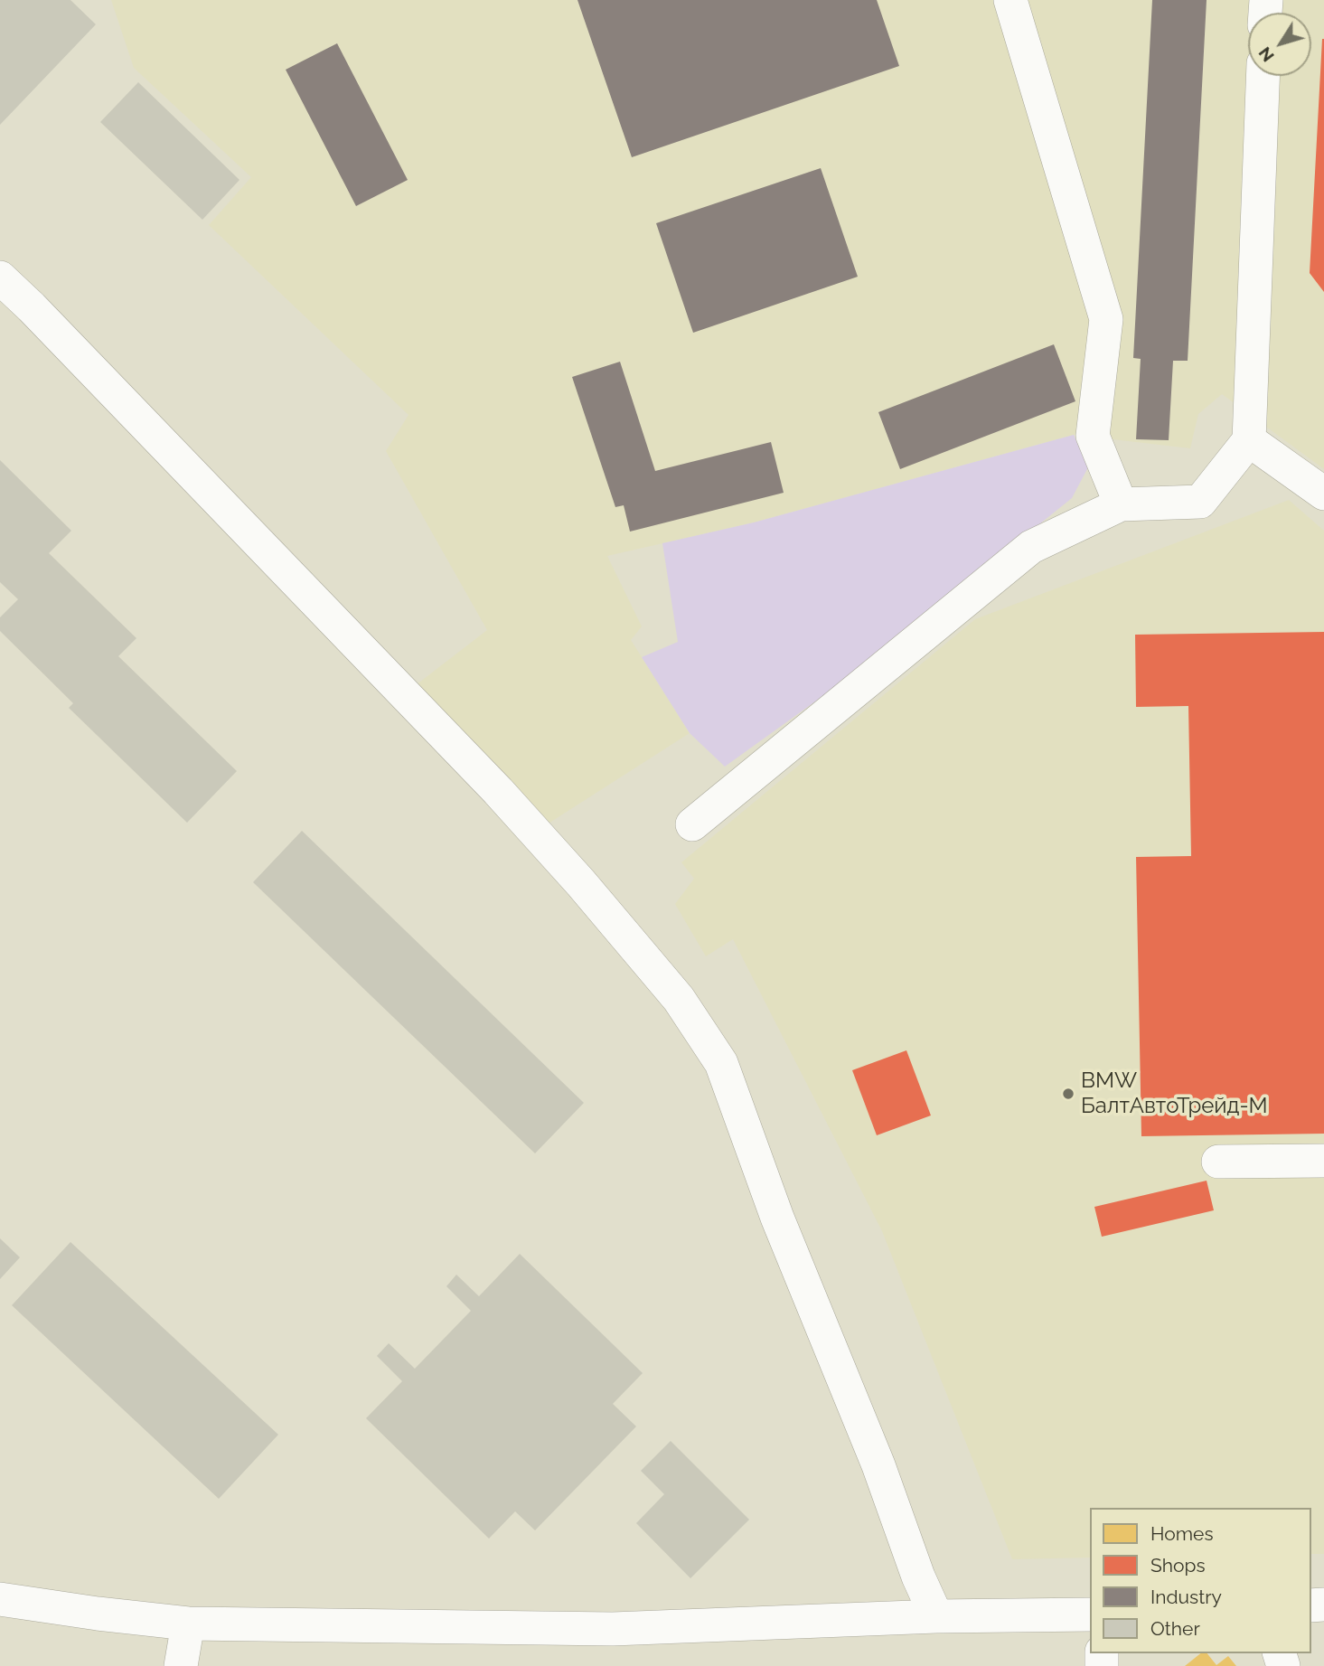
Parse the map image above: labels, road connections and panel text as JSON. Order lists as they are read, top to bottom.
{
  "places": ["BMW БалтАвтоТрейд-М"],
  "legend": [
    "Homes",
    "Shops",
    "Industry",
    "Other"
  ],
  "north": "bottom left"
}
